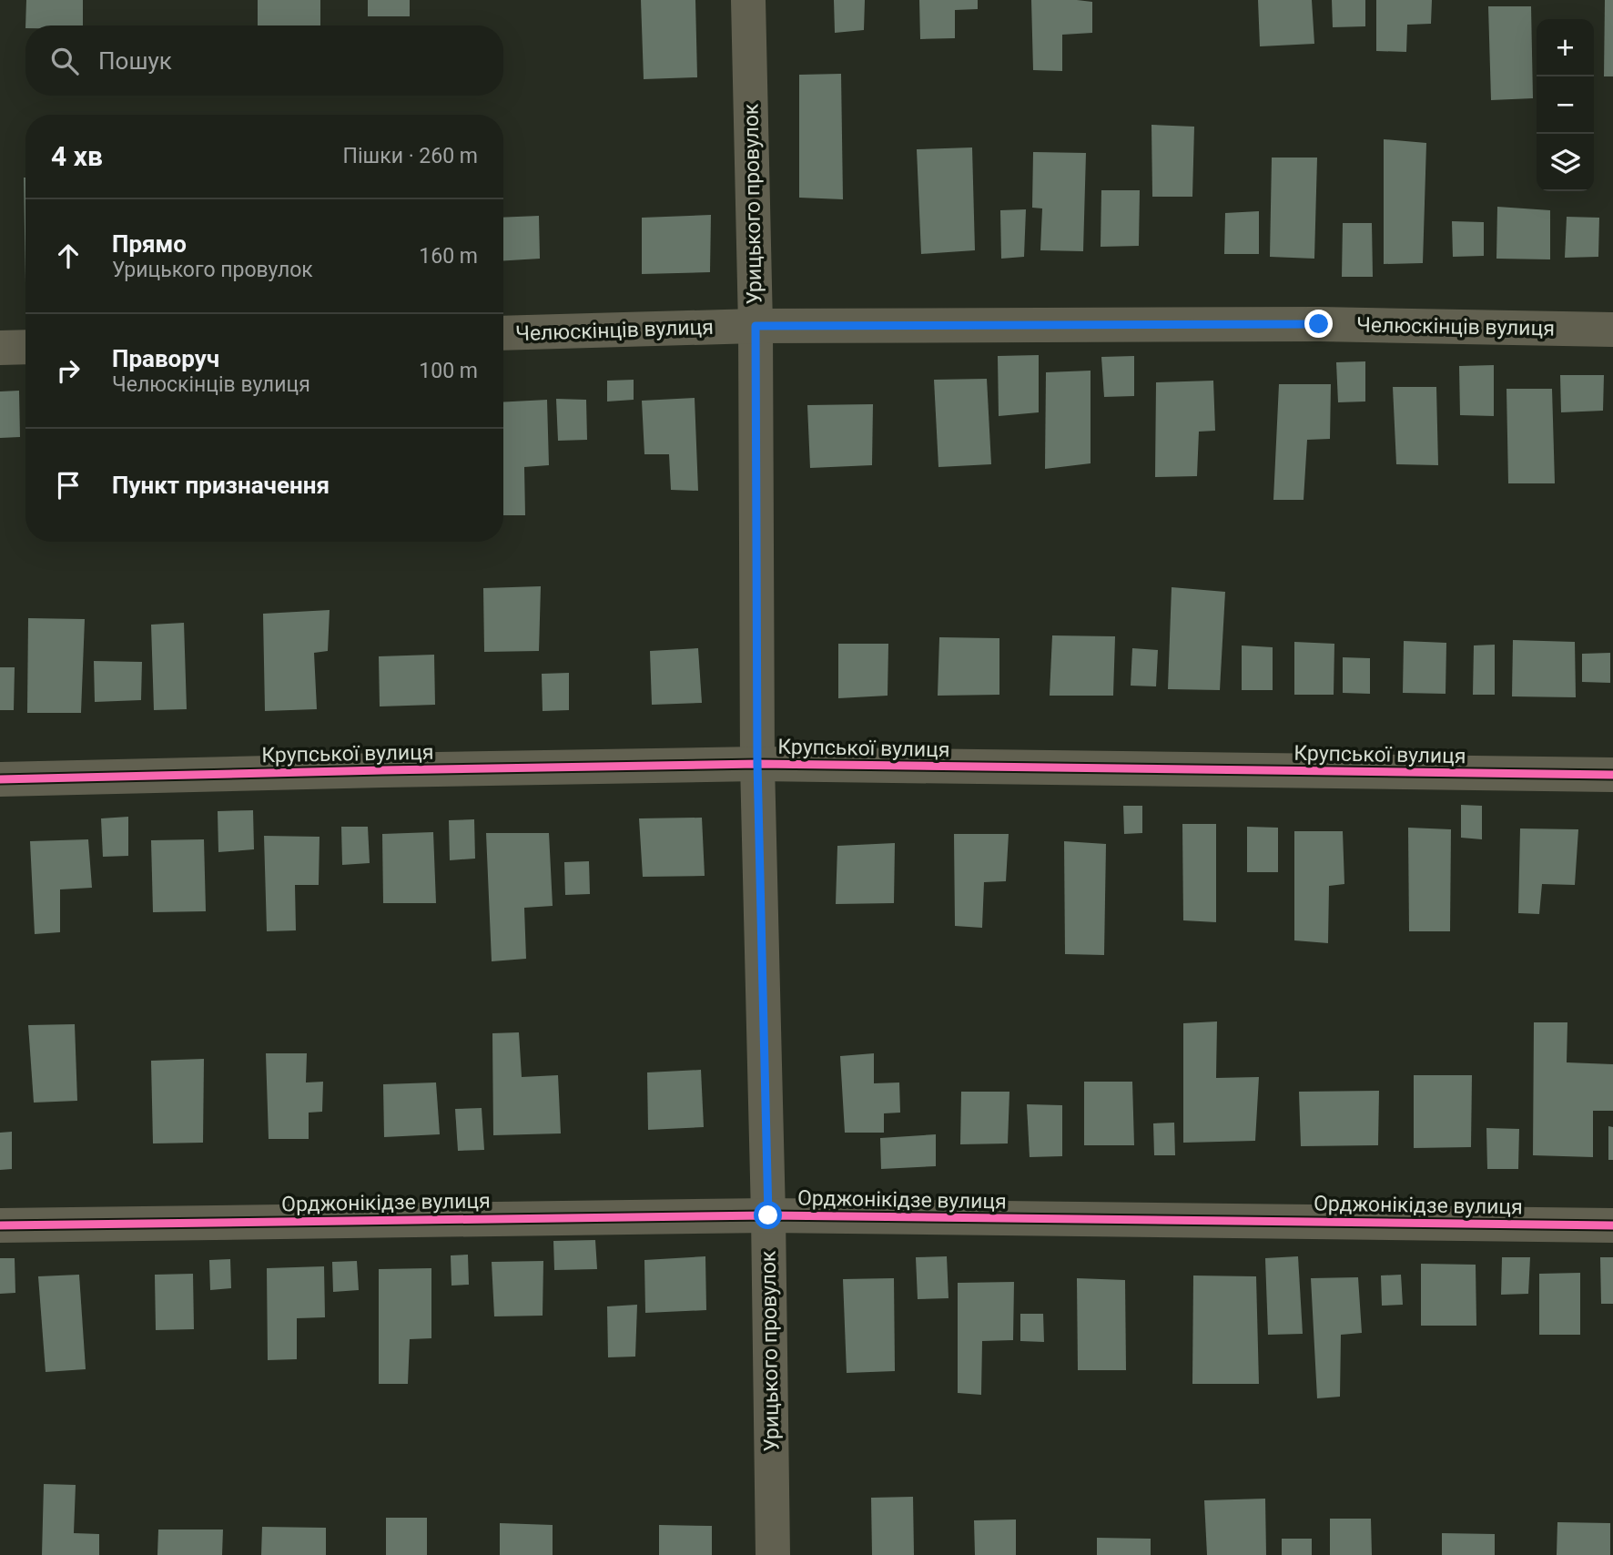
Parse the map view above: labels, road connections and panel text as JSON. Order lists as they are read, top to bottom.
{
  "streets": {
    "street": [
      "Урицького провулок",
      "Челюскінців вулиця",
      "Крупської вулиця",
      "Орджонікідзе вулиця"
    ]
  },
  "crossings": [
    ["Урицького провулок", "Челюскінців вулиця"],
    ["Урицького провулок", "Крупської вулиця"],
    ["Урицького провулок", "Орджонікідзе вулиця"]
  ],
  "page": {
    "map_buttons": ["+", "−"],
    "search": "Пошук",
    "heading": ["4 хв", "Пішки · 260 m"],
    "list": [
      ["Прямо", "Урицького провулок", "160 m"],
      ["Праворуч", "Челюскінців вулиця", "100 m"],
      "Пункт призначення"
    ]
  }
}
